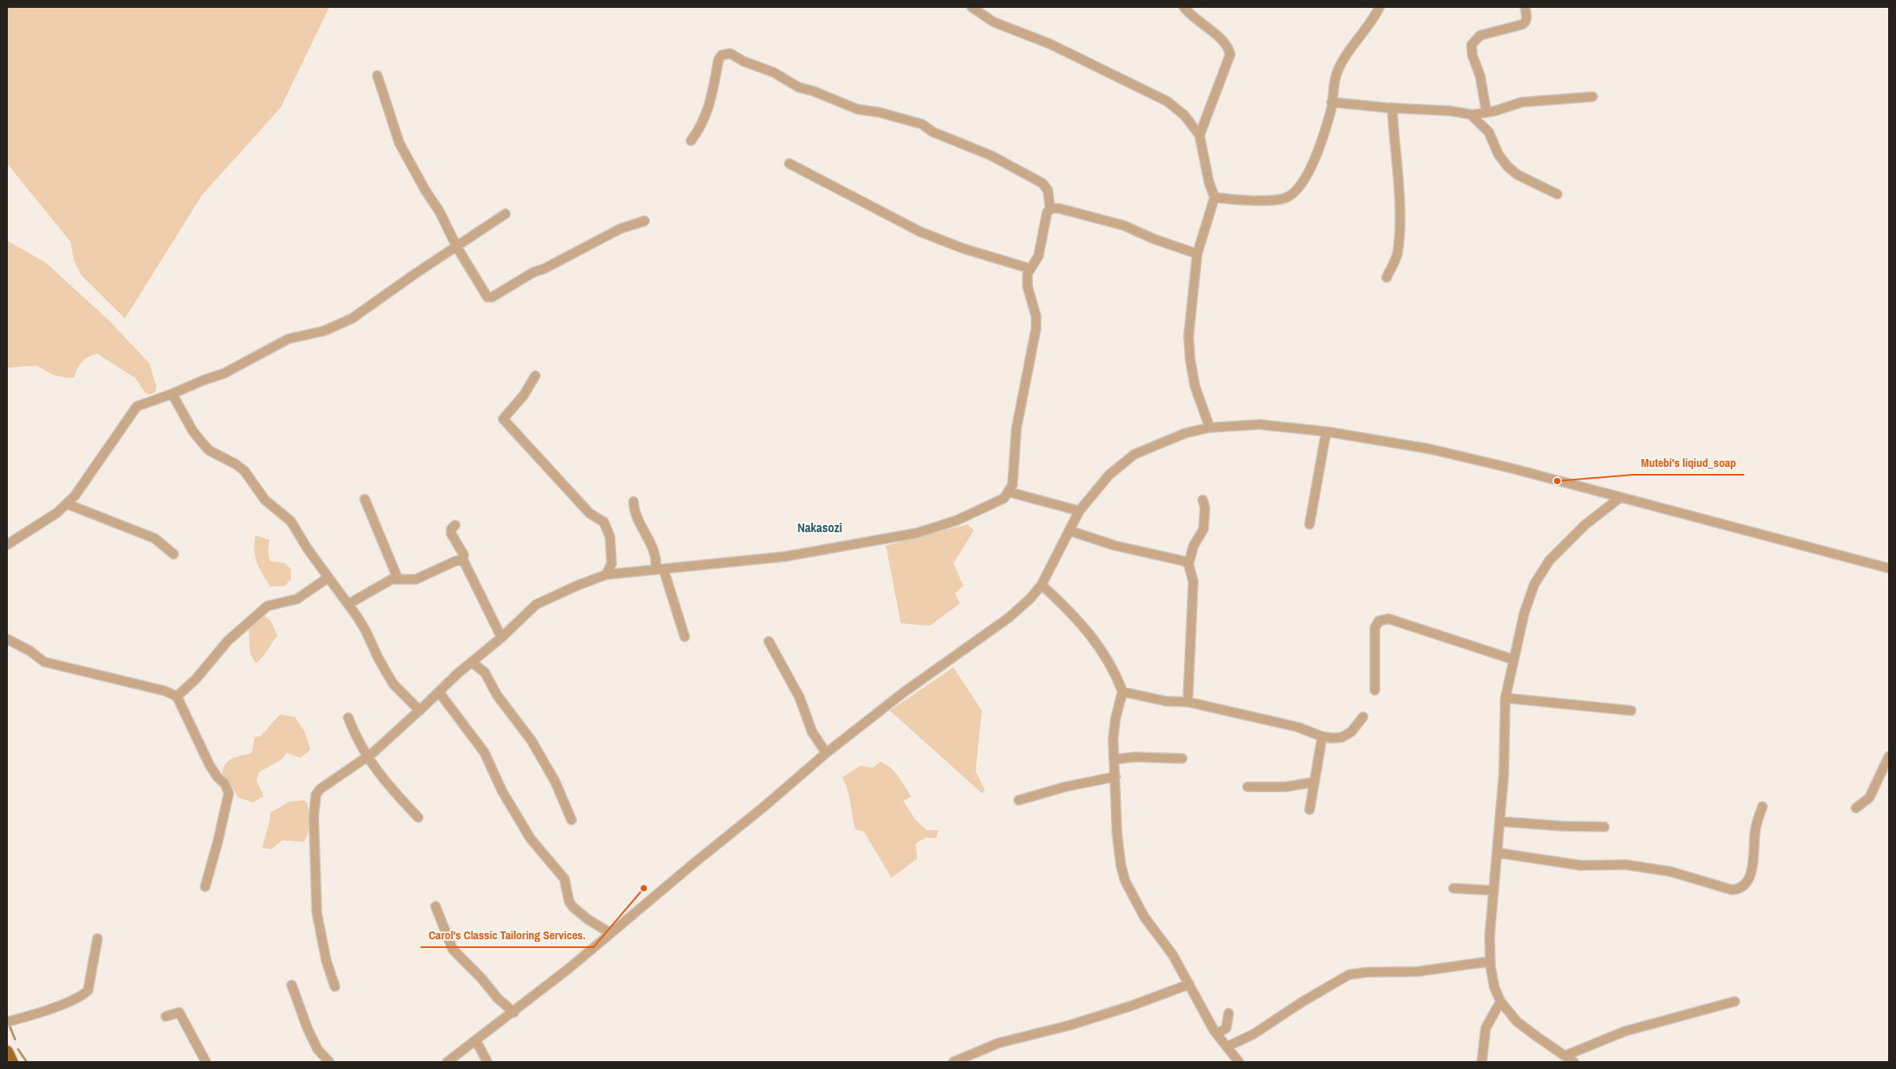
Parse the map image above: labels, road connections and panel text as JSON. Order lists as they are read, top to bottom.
{
  "districts": ["Nakasozi"],
  "places": ["Mutebi's liqiud_soap", "Carol's Classic Tailoring Services."]
}
